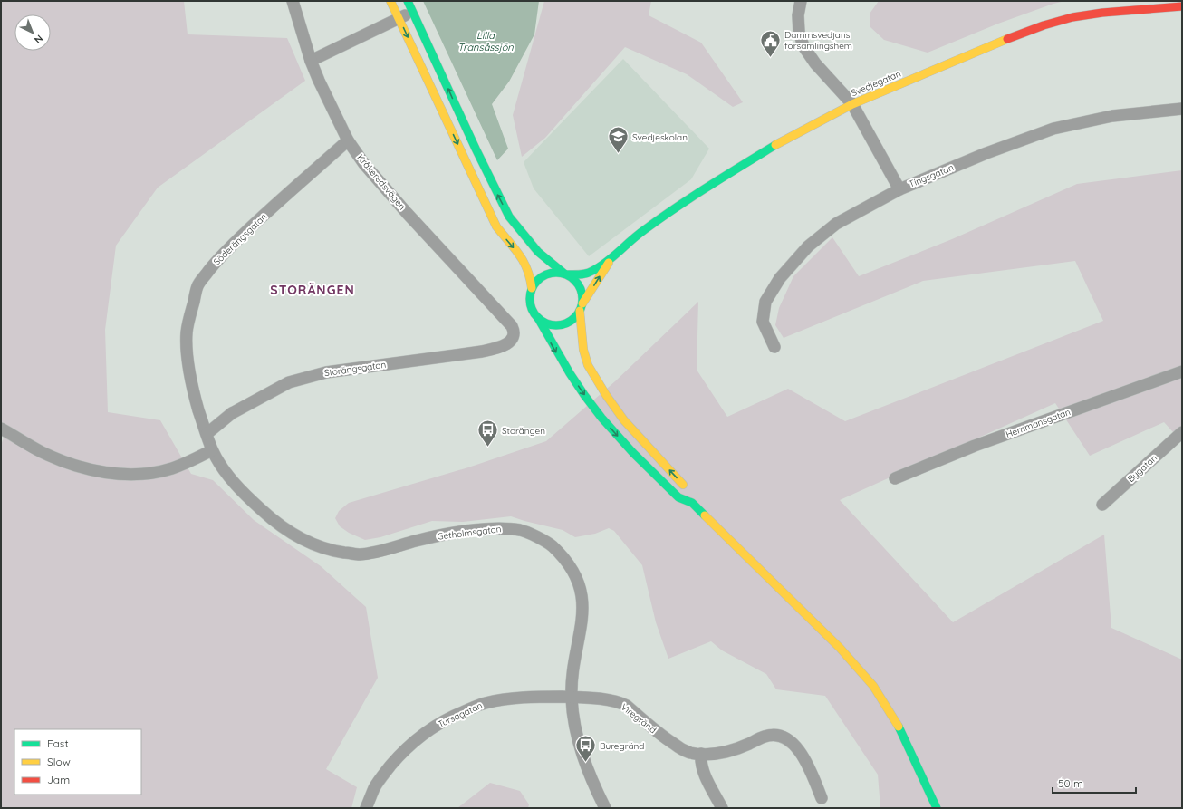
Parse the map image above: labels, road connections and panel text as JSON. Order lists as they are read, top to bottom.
{
  "streets": {
    "main road": ["Svedjegatan"],
    "street": [
      "Tingsgatan",
      "Kråkeredsvägen",
      "Söderängsgatan",
      "Storängsgatan",
      "Hemmansgatan",
      "Bygatan",
      "Getholmsgatan",
      "Tursagatan",
      "Viregränd"
    ]
  },
  "crossings": [
    ["Kråkeredsvägen", "Söderängsgatan"],
    ["Kråkeredsvägen", "Storängsgatan"],
    ["Söderängsgatan", "Storängsgatan"],
    ["Söderängsgatan", "Getholmsgatan"],
    ["Getholmsgatan", "Tursagatan"],
    ["Getholmsgatan", "Viregränd"],
    ["Tursagatan", "Viregränd"]
  ],
  "districts": ["STORÄNGEN"],
  "water": ["Lilla Transåssjön"],
  "places": {
    "public building": ["Dammsvedjans församlingshem"],
    "school or university": ["Svedjeskolan"],
    "bus stop": ["Storängen", "Buregränd"]
  },
  "legend": ["Fast", "Slow", "Jam"],
  "scale_bar": "50 m",
  "north": "bottom right"
}
